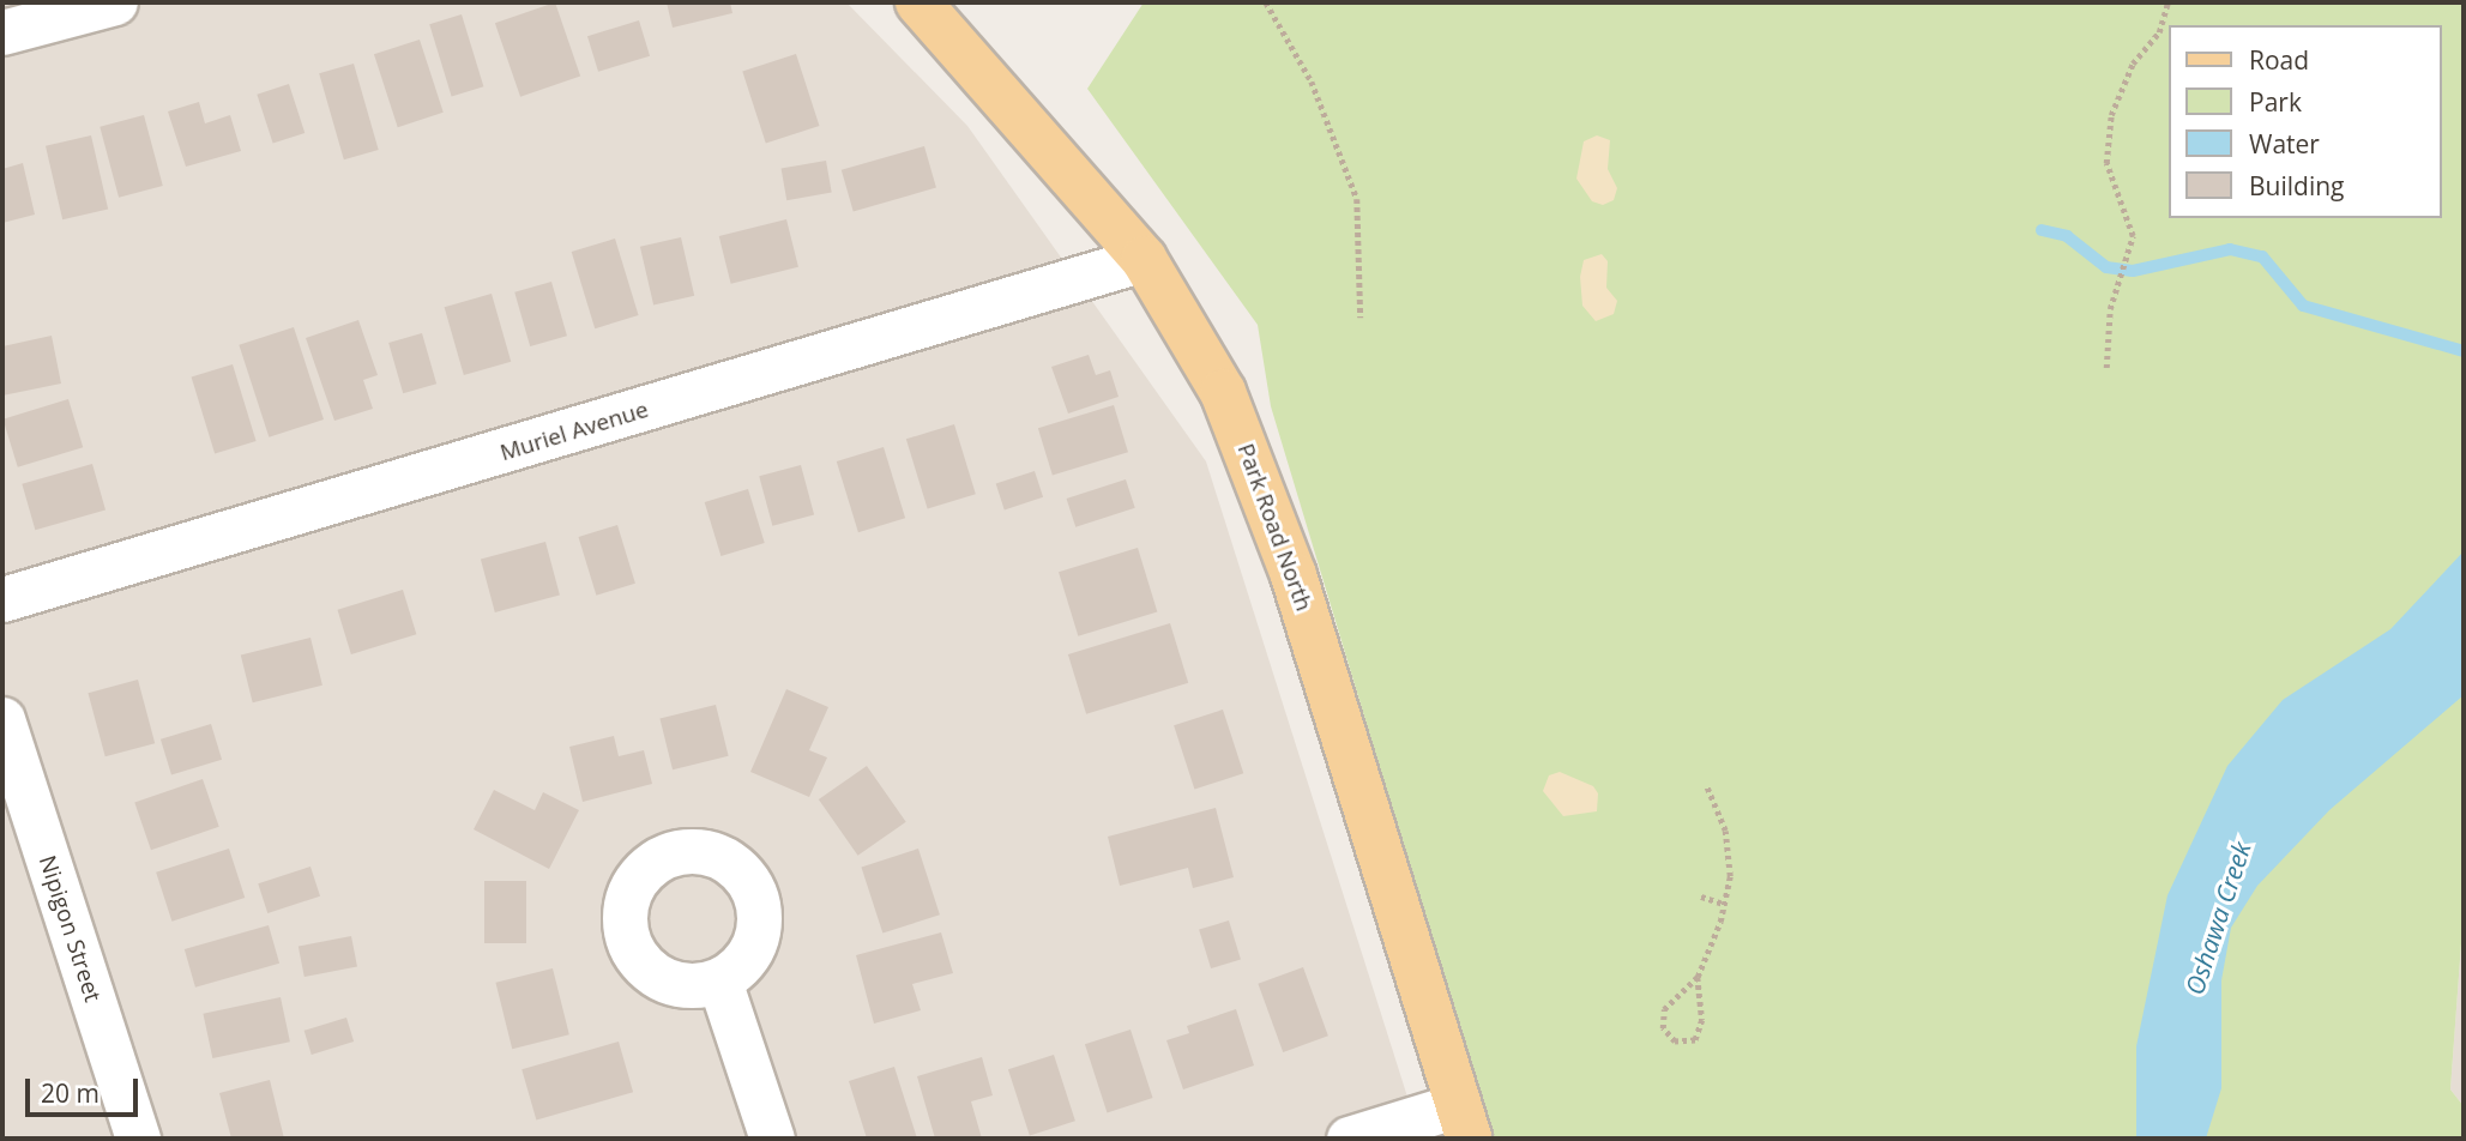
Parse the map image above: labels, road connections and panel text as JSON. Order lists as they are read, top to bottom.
{
  "streets": {
    "main road": ["Park Road North"],
    "street": ["Muriel Avenue", "Nipigon Street"]
  },
  "crossings": [
    ["Muriel Avenue", "Park Road North"]
  ],
  "water": ["Oshawa Creek"],
  "legend": [
    "Road",
    "Park",
    "Water",
    "Building"
  ],
  "scale_bar": "20 m"
}
